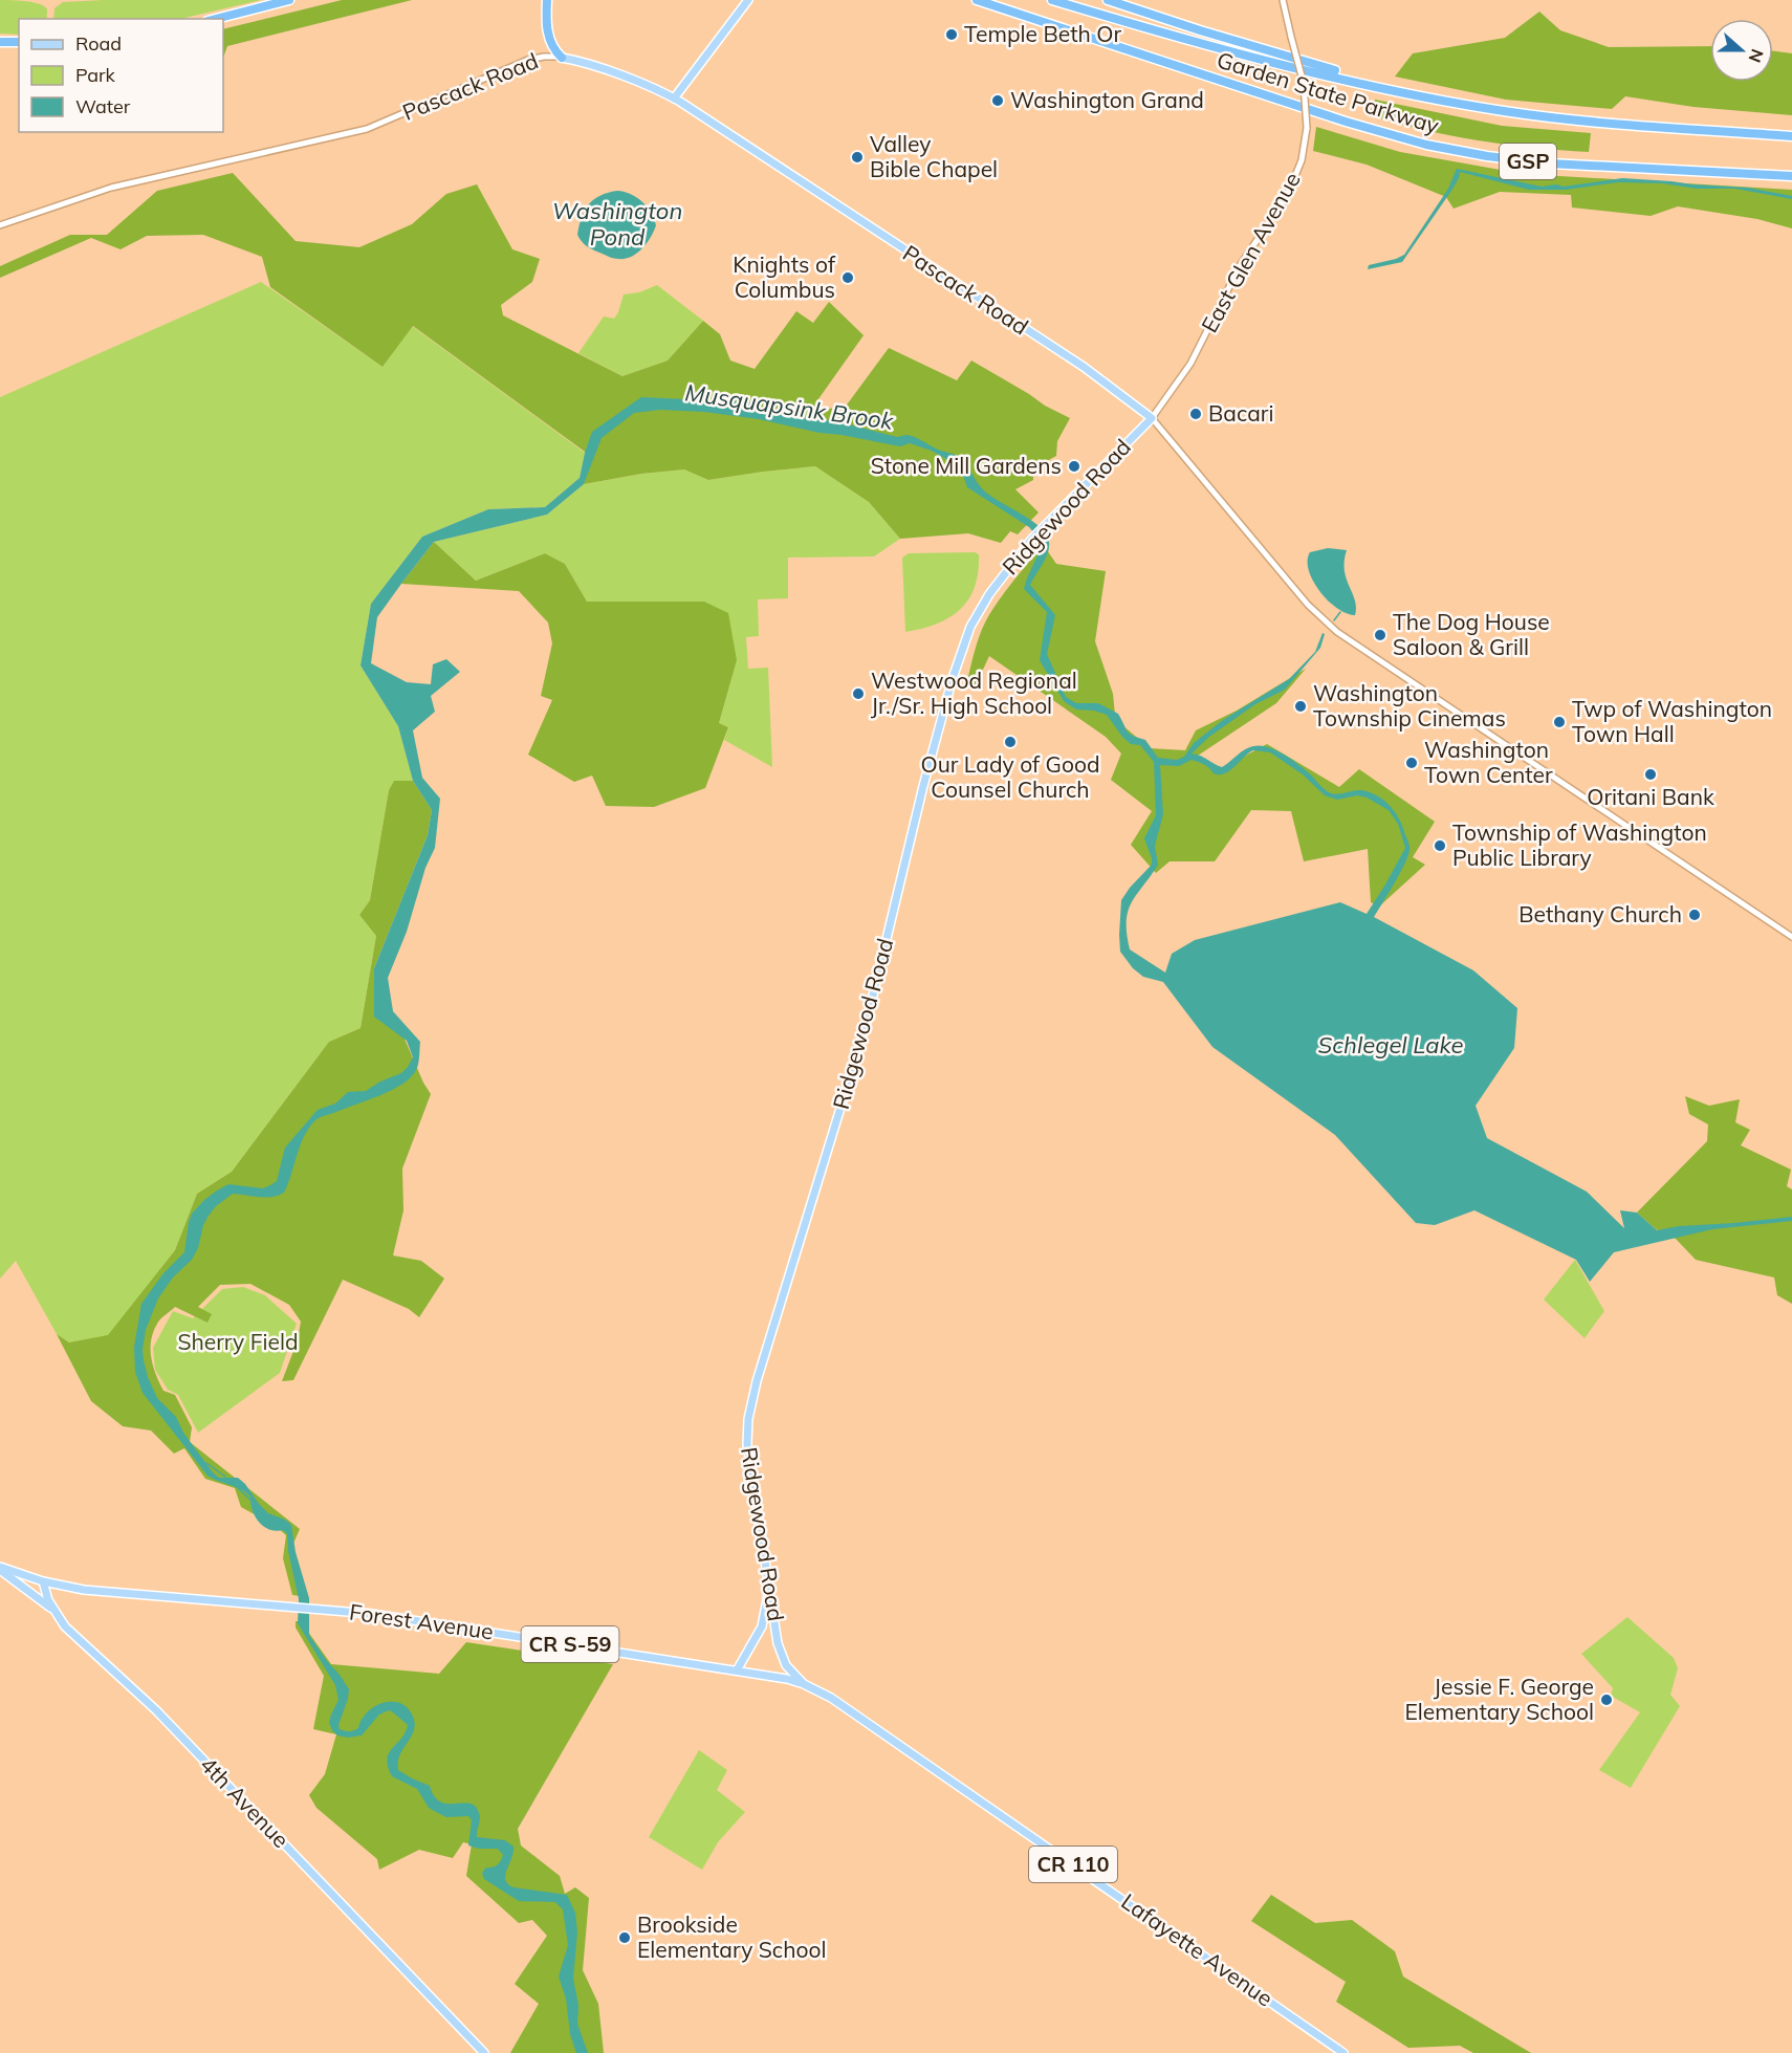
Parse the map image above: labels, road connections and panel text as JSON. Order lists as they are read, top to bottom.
{
  "streets": {
    "highway": ["Garden State Parkway", "GSP"],
    "main road": [
      "Pascack Road",
      "Ridgewood Road",
      "Forest Avenue",
      "CR S-59",
      "4th Avenue",
      "CR 110",
      "Lafayette Avenue"
    ],
    "street": ["East Glen Avenue"]
  },
  "crossings": [
    ["Pascack Road", "East Glen Avenue"],
    ["Pascack Road", "Ridgewood Road"],
    ["East Glen Avenue", "Ridgewood Road"],
    ["Ridgewood Road", "Forest Avenue"],
    ["Ridgewood Road", "Lafayette Avenue"],
    ["Forest Avenue", "4th Avenue"],
    ["Forest Avenue", "Lafayette Avenue"]
  ],
  "water": ["Washington Pond", "Musquapsink Brook", "Schlegel Lake"],
  "parks": ["Sherry Field"],
  "places": [
    "Temple Beth Or",
    "Washington Grand",
    "Valley Bible Chapel",
    "Knights of Columbus",
    "Bacari",
    "Stone Mill Gardens",
    "The Dog House Saloon & Grill",
    "Westwood Regional Jr./Sr. High School",
    "Washington Township Cinemas",
    "Twp of Washington Town Hall",
    "Our Lady of Good Counsel Church",
    "Washington Town Center",
    "Oritani Bank",
    "Township of Washington Public Library",
    "Bethany Church",
    "Jessie F. George Elementary School",
    "Brookside Elementary School"
  ],
  "legend": ["Road", "Park", "Water"],
  "north": "right"
}
